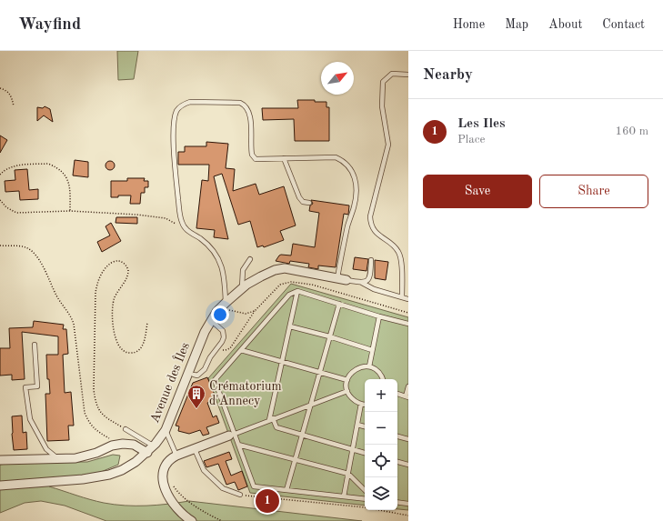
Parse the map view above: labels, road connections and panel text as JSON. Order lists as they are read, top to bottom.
{
  "streets": {
    "street": ["Avenue des Îles"]
  },
  "places": {
    "building": ["Crématorium d'Annecy"]
  },
  "north": "top right",
  "page": {
    "header": "Wayfind",
    "nav": [
      "Home",
      "Map",
      "About",
      "Contact"
    ],
    "heading": "Nearby",
    "list": [
      {
        "mark": "1",
        "name": "Les Iles",
        "note": "Place",
        "value": "160 m"
      }
    ],
    "buttons": ["Save", "Share"],
    "map_buttons": ["+", "−"],
    "pins": "1"
  }
}
